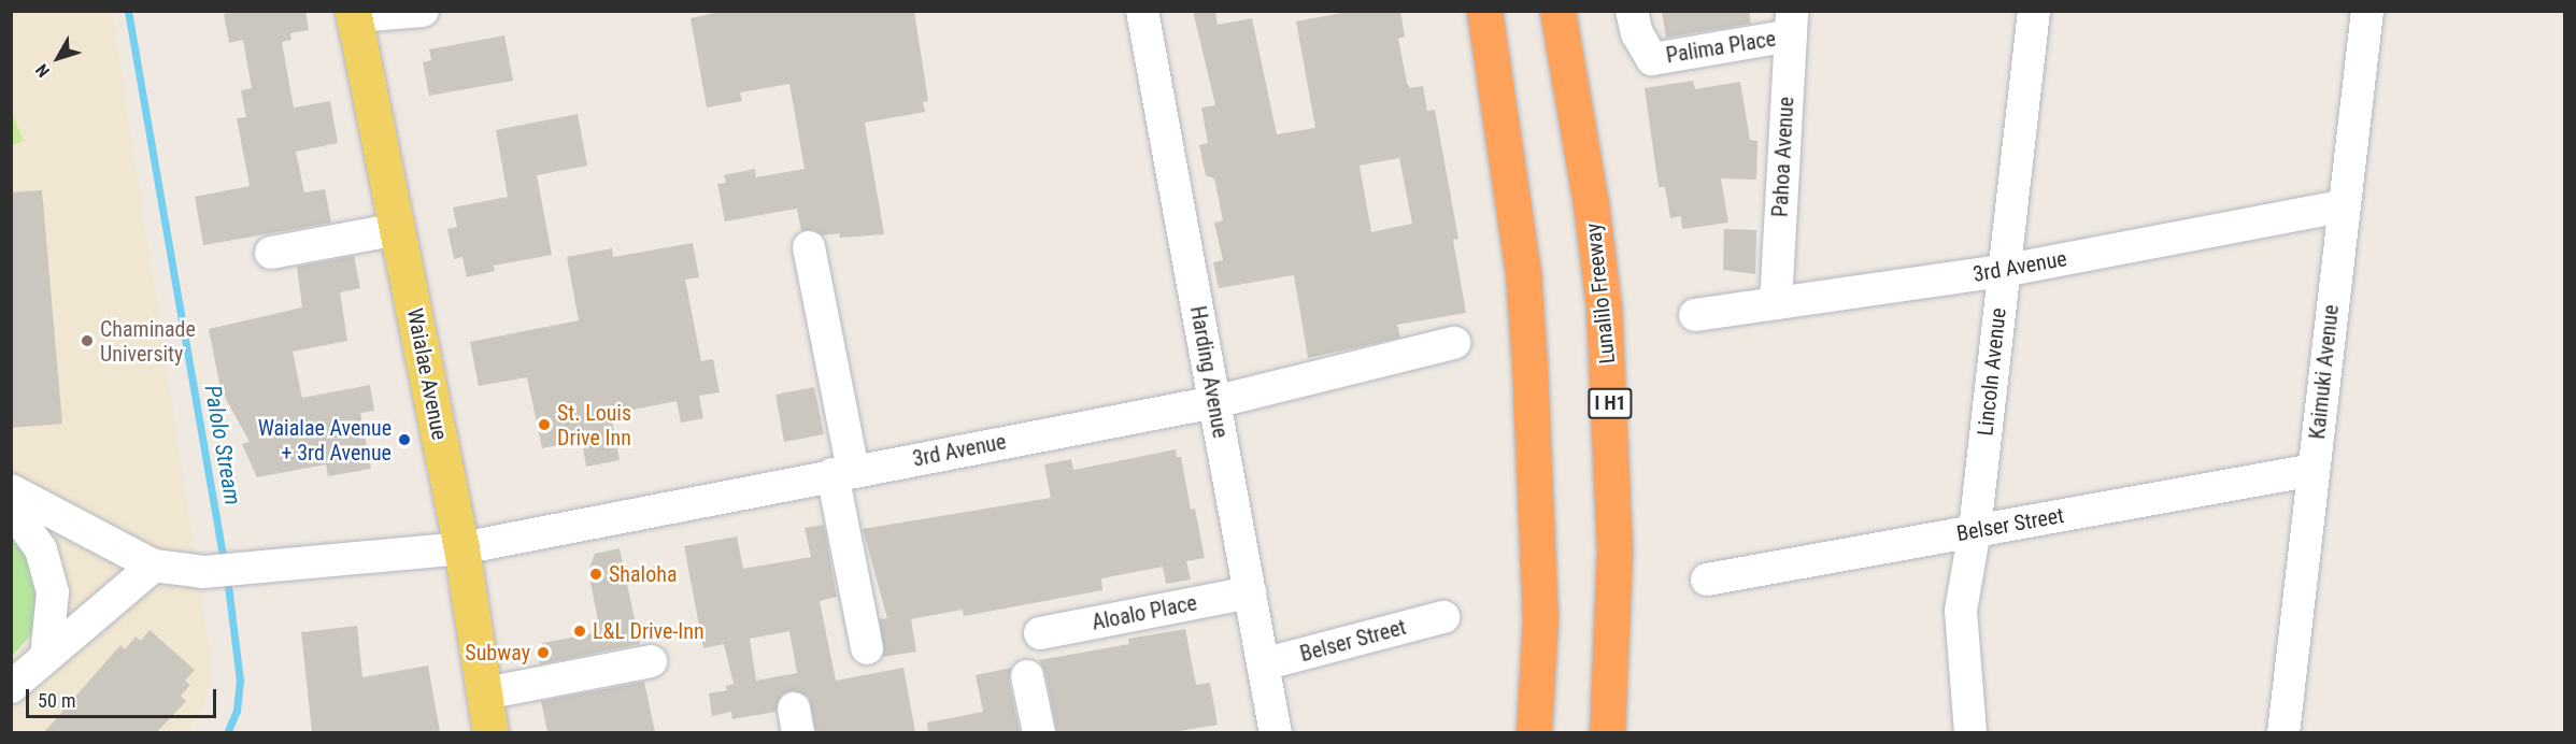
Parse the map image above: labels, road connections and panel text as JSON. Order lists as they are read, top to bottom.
{
  "streets": {
    "highway": ["Lunalilo Freeway", "I H1"],
    "main road": ["Waialae Avenue"],
    "street": [
      "Palima Place",
      "Pahoa Avenue",
      "3rd Avenue",
      "Harding Avenue",
      "Lincoln Avenue",
      "Kaimuki Avenue",
      "Belser Street",
      "Aloalo Place"
    ]
  },
  "crossings": [
    ["Palima Place", "Pahoa Avenue"],
    ["Pahoa Avenue", "3rd Avenue"],
    ["3rd Avenue", "Harding Avenue"],
    ["3rd Avenue", "Lincoln Avenue"],
    ["3rd Avenue", "Kaimuki Avenue"],
    ["3rd Avenue", "Waialae Avenue"],
    ["Harding Avenue", "Belser Street"],
    ["Harding Avenue", "Aloalo Place"],
    ["Lincoln Avenue", "Belser Street"],
    ["Kaimuki Avenue", "Belser Street"]
  ],
  "water": ["Palolo Stream"],
  "places": [
    "Chaminade University",
    "St. Louis Drive Inn",
    "Waialae Avenue + 3rd Avenue",
    "Shaloha",
    "L&L Drive-Inn",
    "Subway"
  ],
  "scale_bar": "50 m",
  "north": "bottom left"
}
